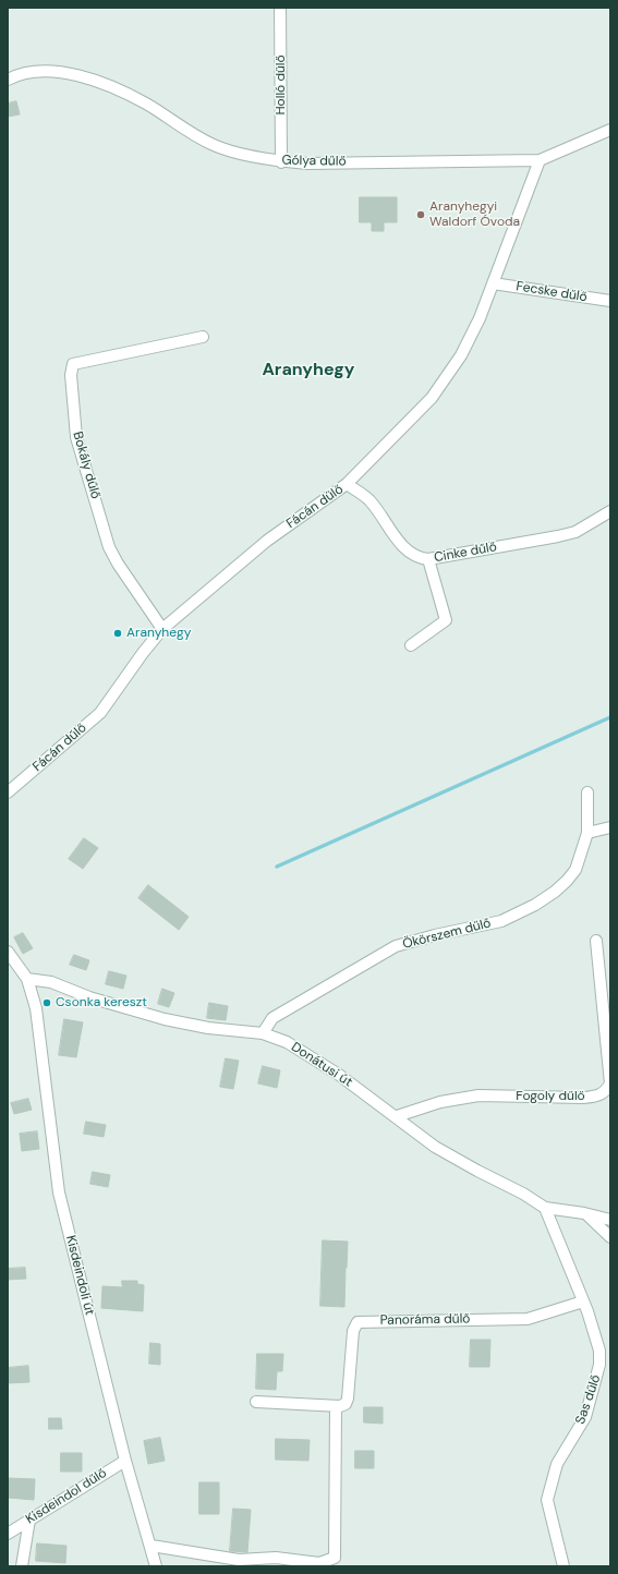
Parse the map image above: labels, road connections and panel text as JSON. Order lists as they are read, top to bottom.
{
  "streets": {
    "street": [
      "Holló dűlő",
      "Gólya dűlő",
      "Fecske dűlő",
      "Bokály dűlő",
      "Fácán dűlő",
      "Cinke dűlő",
      "Ökörszem dűlő",
      "Donátusi út",
      "Fogoly dűlő",
      "Kisdeindoli út",
      "Panoráma dűlő",
      "Sas dűlő",
      "Kisdeindol dűlő"
    ]
  },
  "crossings": [
    ["Holló dűlő", "Gólya dűlő"],
    ["Gólya dűlő", "Fácán dűlő"],
    ["Fecske dűlő", "Fácán dűlő"],
    ["Bokály dűlő", "Fácán dűlő"],
    ["Fácán dűlő", "Cinke dűlő"],
    ["Ökörszem dűlő", "Donátusi út"],
    ["Donátusi út", "Fogoly dűlő"],
    ["Donátusi út", "Kisdeindoli út"],
    ["Donátusi út", "Sas dűlő"],
    ["Kisdeindoli út", "Kisdeindol dűlő"],
    ["Panoráma dűlő", "Sas dűlő"]
  ],
  "districts": ["Aranyhegy"],
  "places": ["Aranyhegyi Waldorf Óvoda", "Aranyhegy", "Csonka kereszt"]
}
